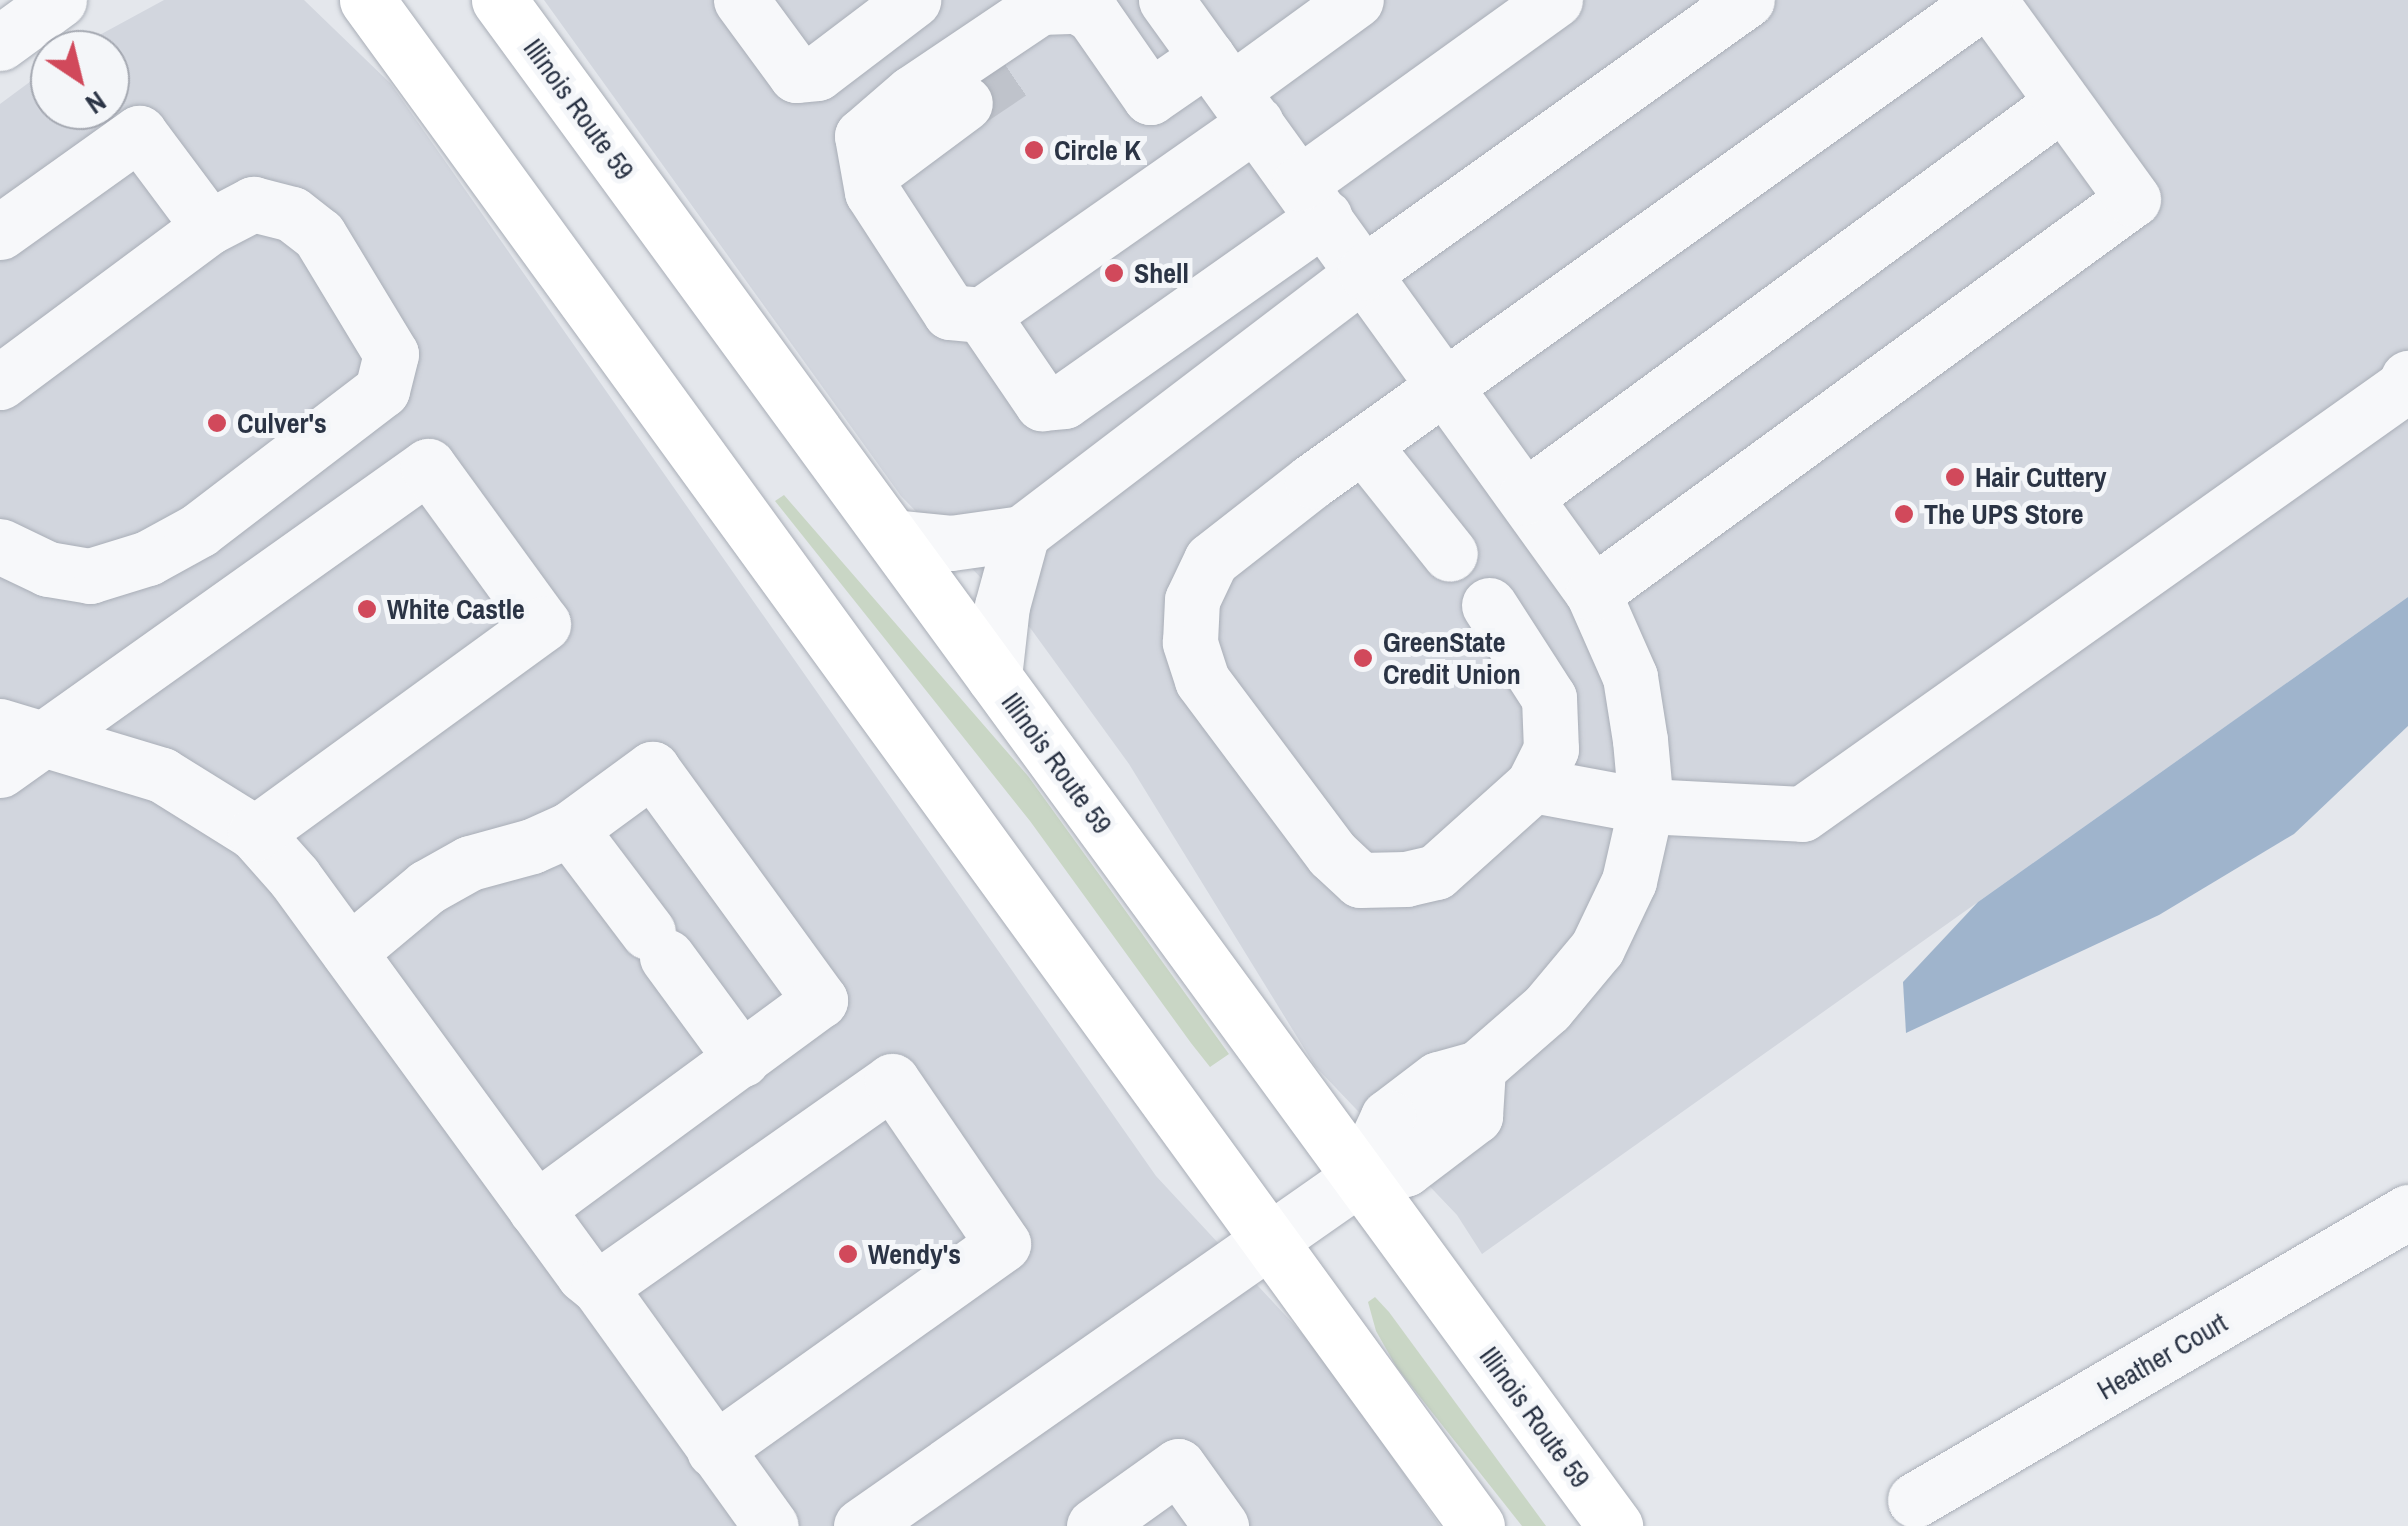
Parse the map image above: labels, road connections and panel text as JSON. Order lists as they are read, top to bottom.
{
  "streets": {
    "main road": ["Illinois Route 59"],
    "street": ["Heather Court"]
  },
  "places": [
    "Circle K",
    "Shell",
    "Culver's",
    "Hair Cuttery",
    "The UPS Store",
    "White Castle",
    "GreenState Credit Union",
    "Wendy's"
  ],
  "north": "bottom right"
}
